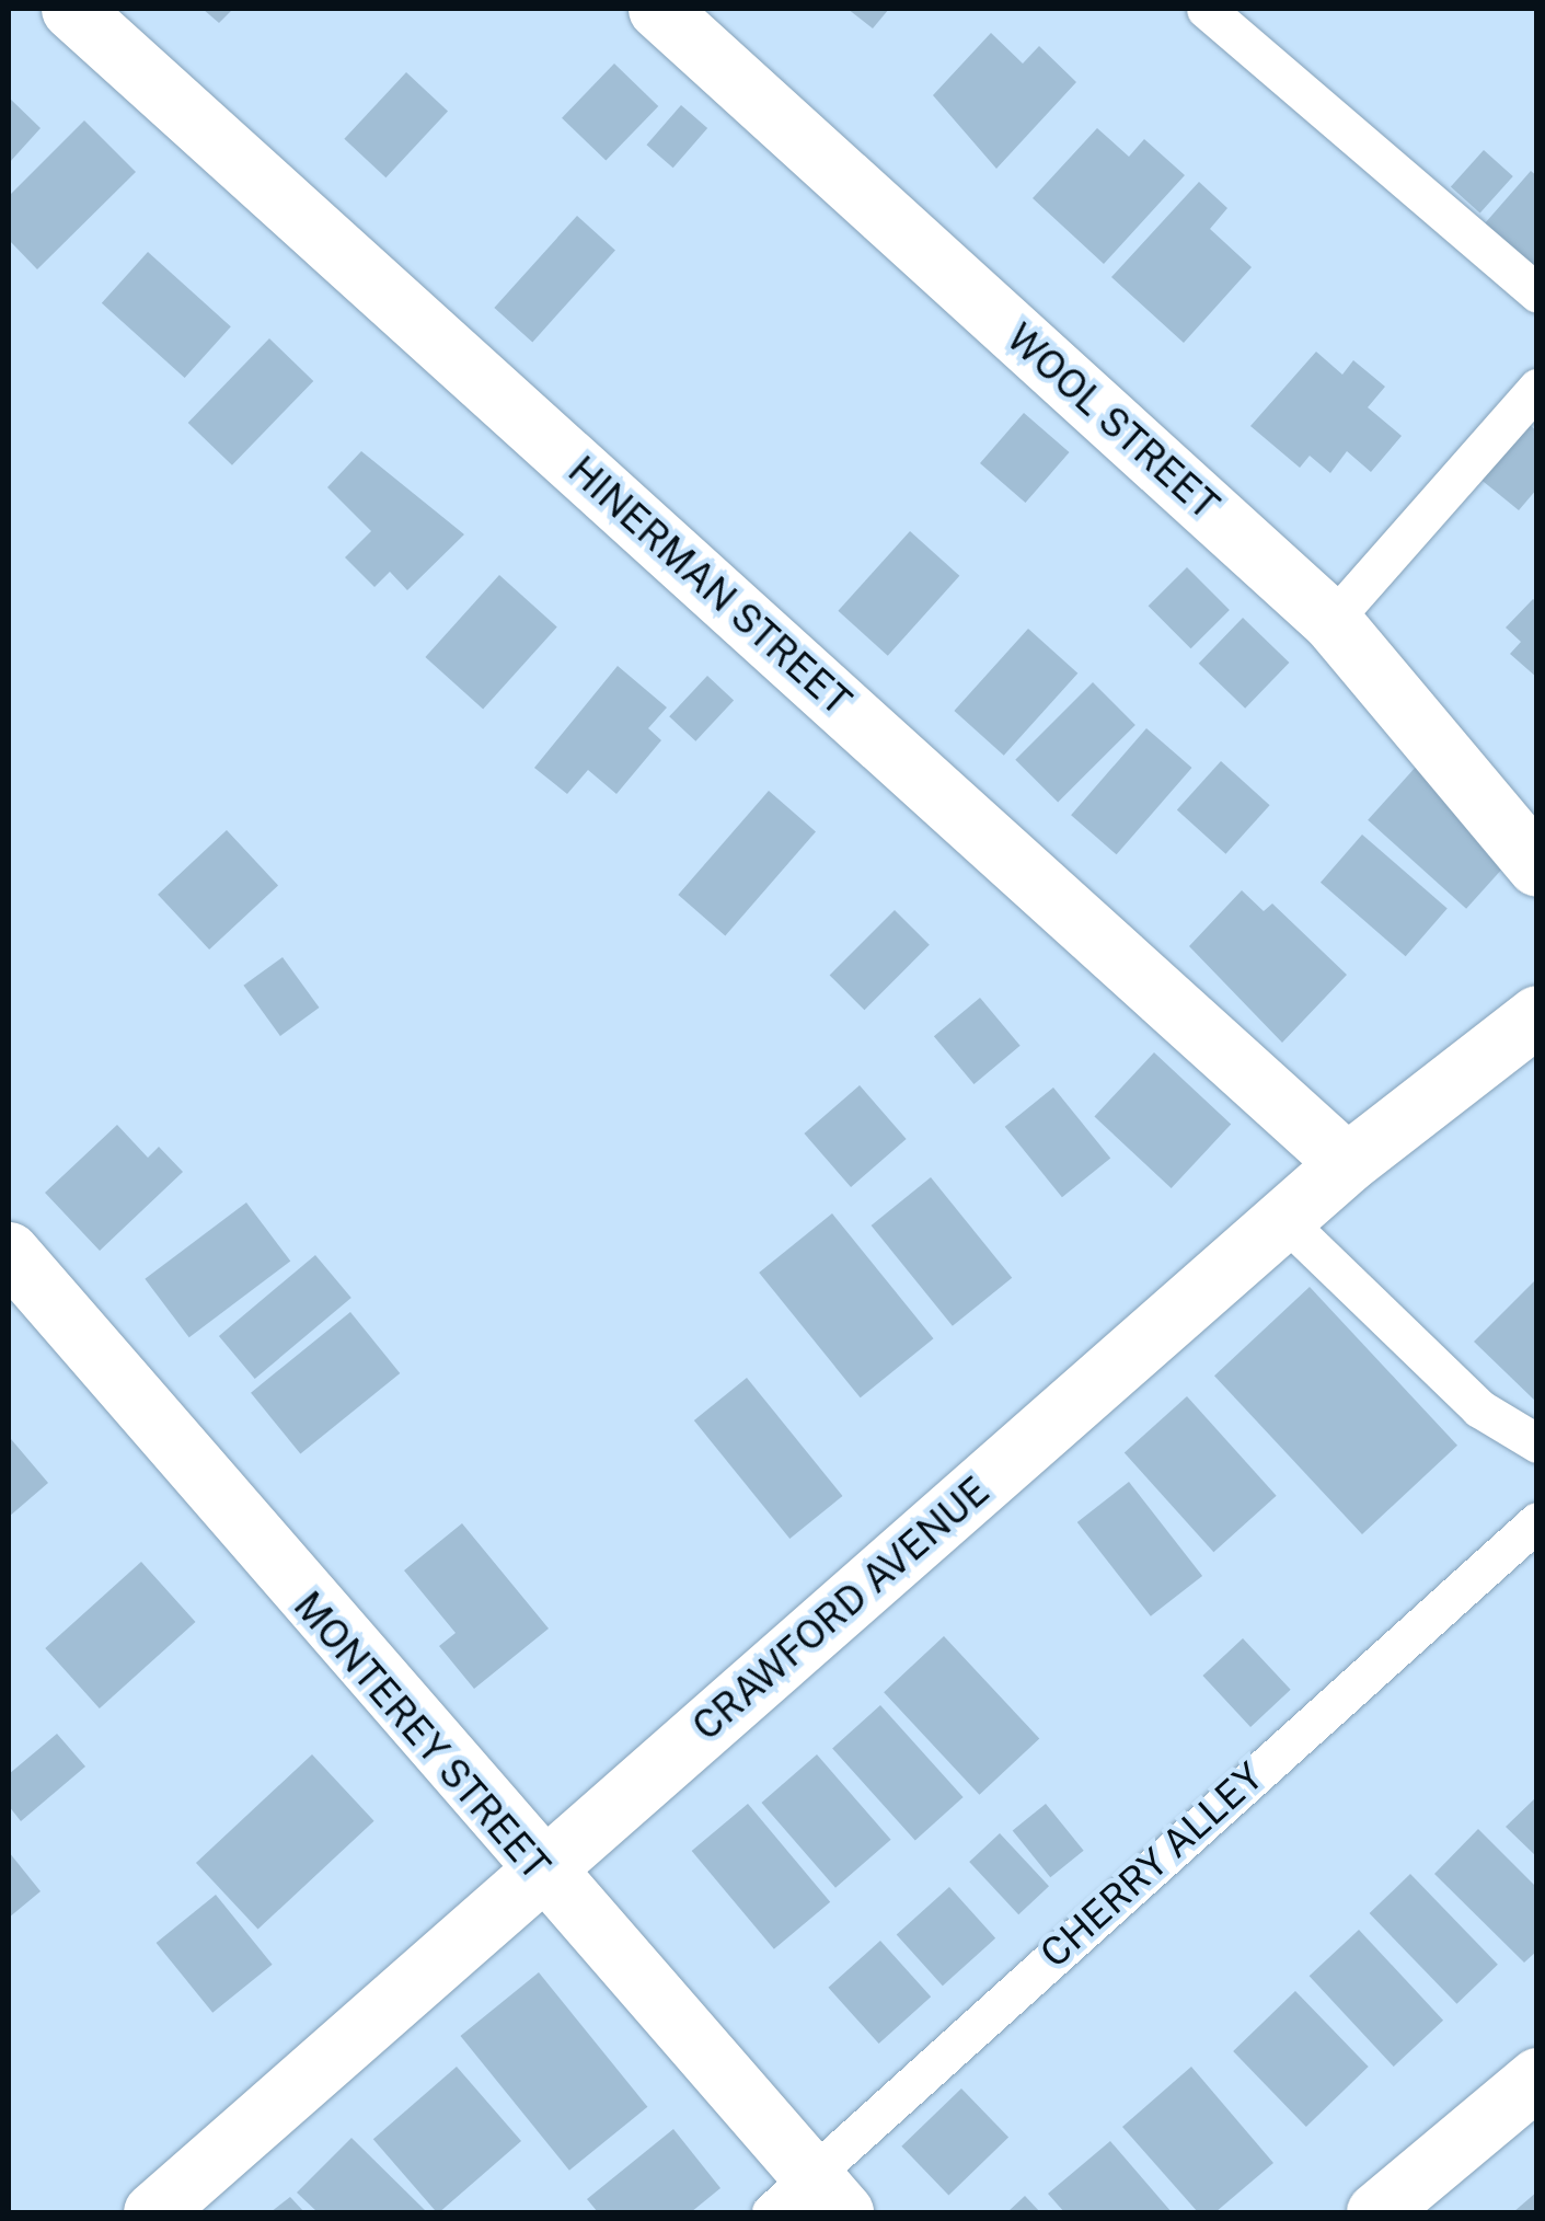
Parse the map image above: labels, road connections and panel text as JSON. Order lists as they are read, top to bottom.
{
  "streets": {
    "street": [
      "WOOL STREET",
      "HINERMAN STREET",
      "CRAWFORD AVENUE",
      "MONTEREY STREET"
    ],
    "lane": ["CHERRY ALLEY"]
  },
  "crossings": [
    ["HINERMAN STREET", "CRAWFORD AVENUE"],
    ["CRAWFORD AVENUE", "MONTEREY STREET"],
    ["MONTEREY STREET", "CHERRY ALLEY"]
  ]
}
